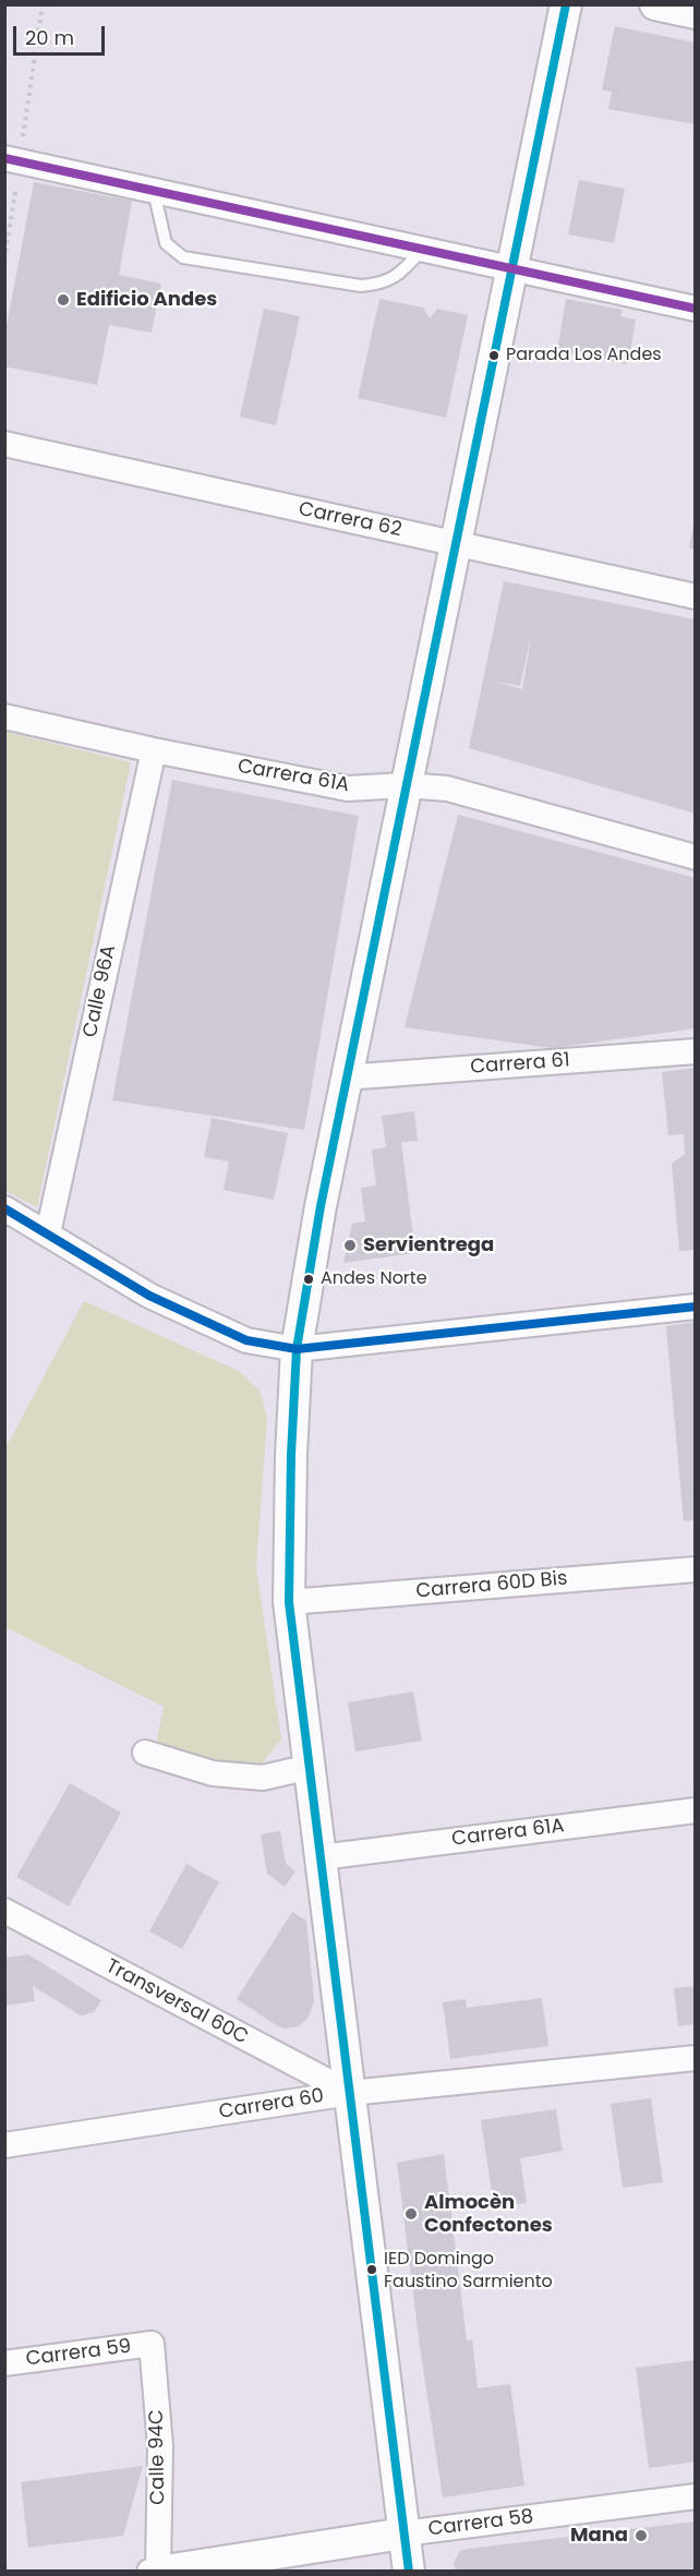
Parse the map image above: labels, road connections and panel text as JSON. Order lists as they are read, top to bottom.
{
  "streets": {
    "street": [
      "Carrera 62",
      "Carrera 61A",
      "Calle 96A",
      "Carrera 61",
      "Carrera 60D Bis",
      "Transversal 60C",
      "Carrera 60",
      "Carrera 59",
      "Calle 94C",
      "Carrera 58"
    ]
  },
  "crossings": [
    ["Carrera 61A", "Calle 96A"],
    ["Transversal 60C", "Carrera 60"],
    ["Carrera 59", "Calle 94C"],
    ["Calle 94C", "Carrera 58"]
  ],
  "places": [
    "Edificio Andes",
    "Parada Los Andes",
    "Servientrega",
    "Andes Norte",
    "Almocèn Confectones",
    "IED Domingo Faustino Sarmiento",
    "Mana"
  ],
  "scale_bar": "20 m"
}
